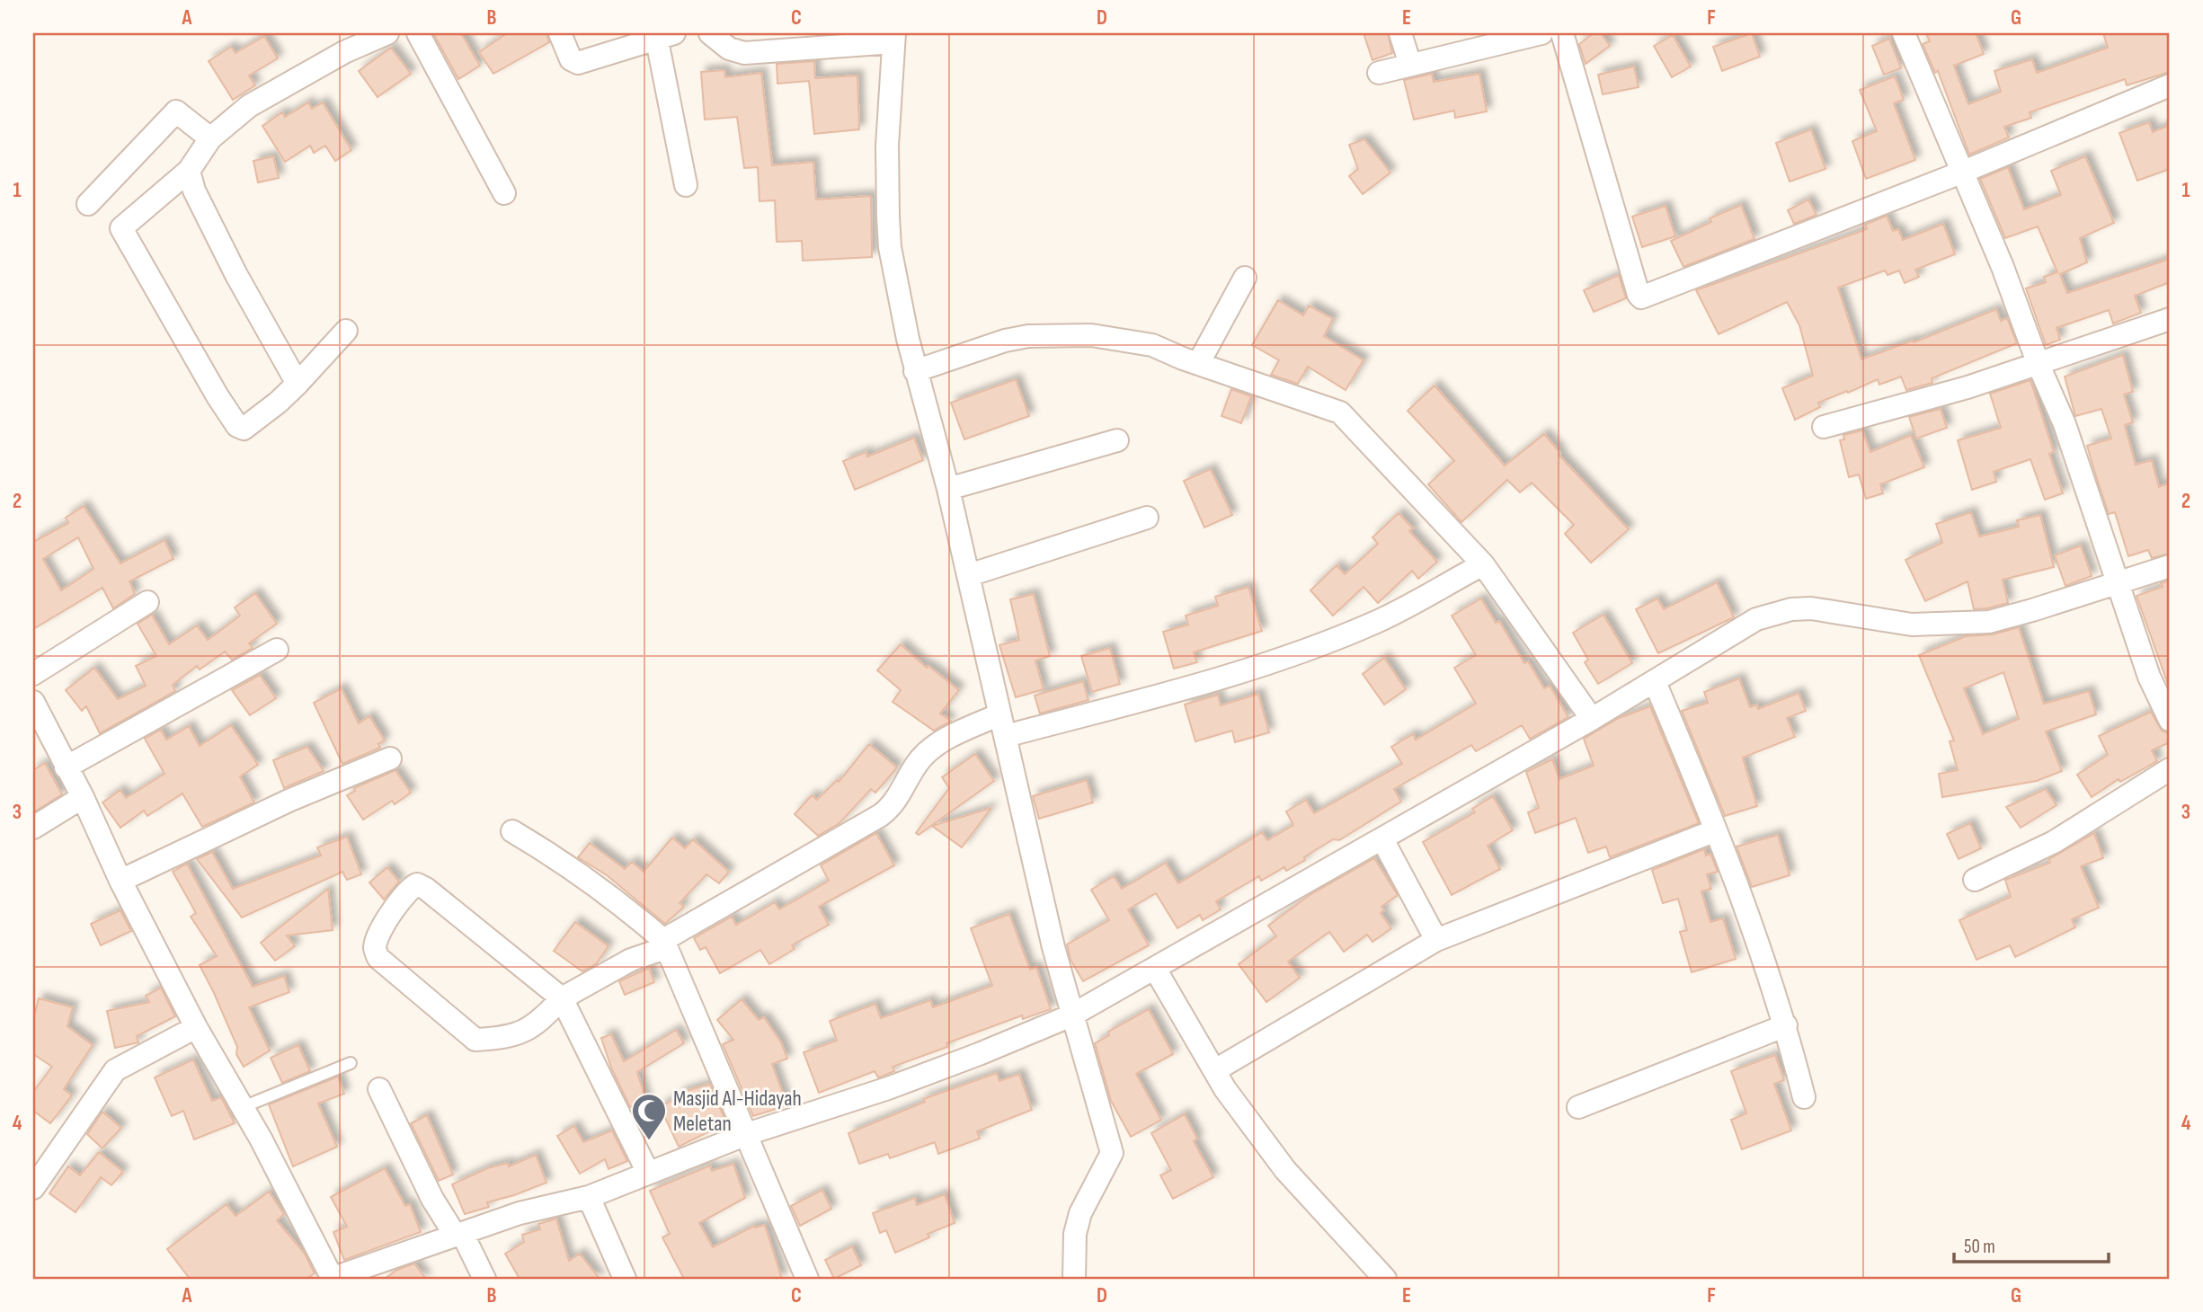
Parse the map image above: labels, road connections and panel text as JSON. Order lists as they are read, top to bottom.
{
  "places": {
    "mosque": ["Masjid Al-Hidayah Meletan"]
  },
  "scale_bar": "50 m",
  "grid": {
    "columns": [
      "A",
      "B",
      "C",
      "D",
      "E",
      "F",
      "G"
    ],
    "rows": [
      "1",
      "2",
      "3",
      "4"
    ]
  }
}
